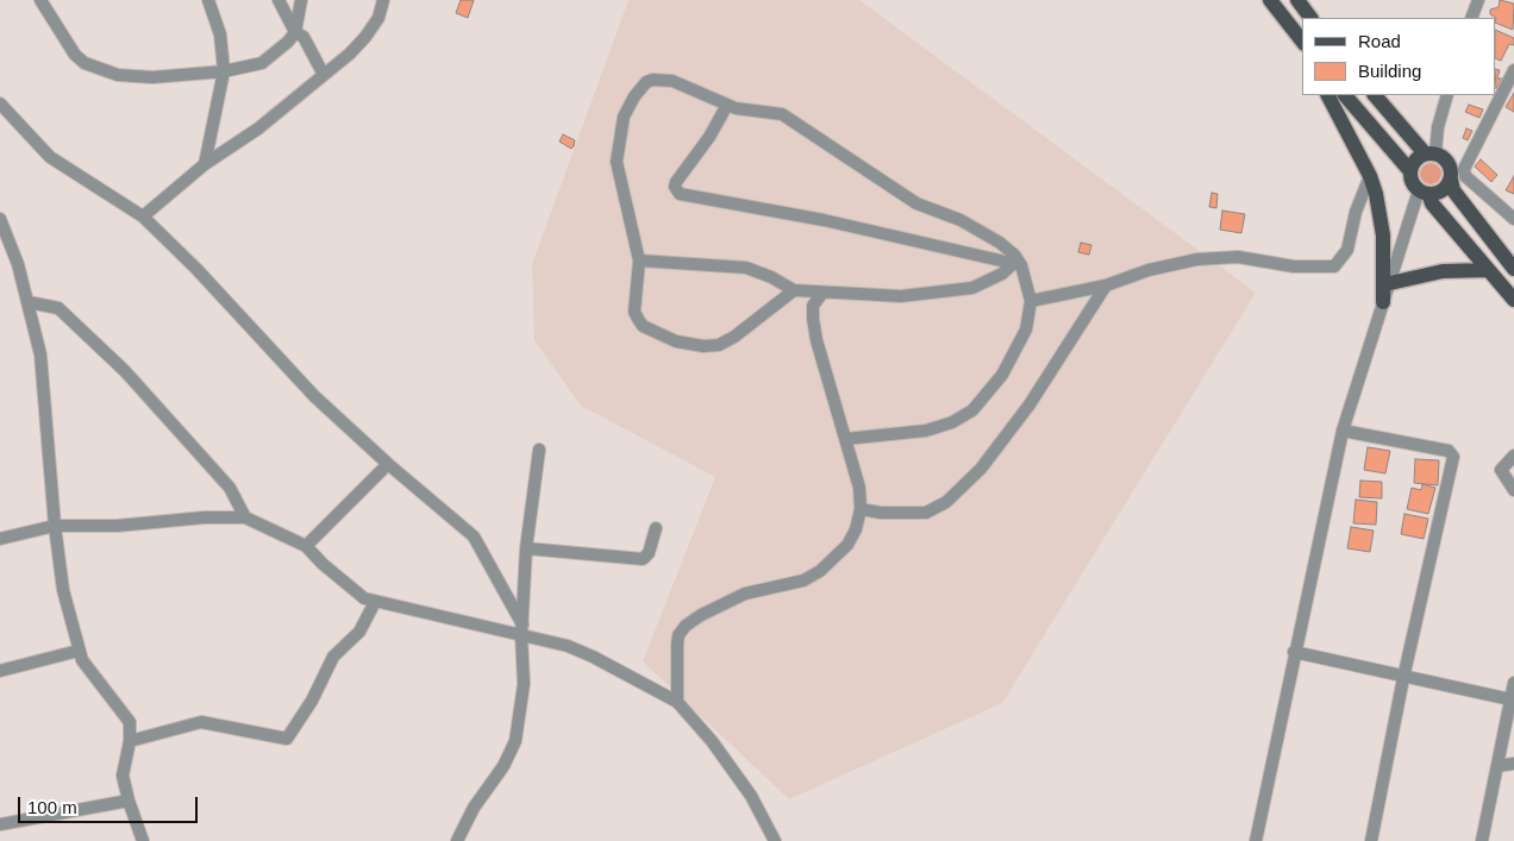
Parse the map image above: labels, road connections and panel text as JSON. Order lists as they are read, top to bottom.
{
  "legend": ["Road", "Building"],
  "scale_bar": "100 m"
}
